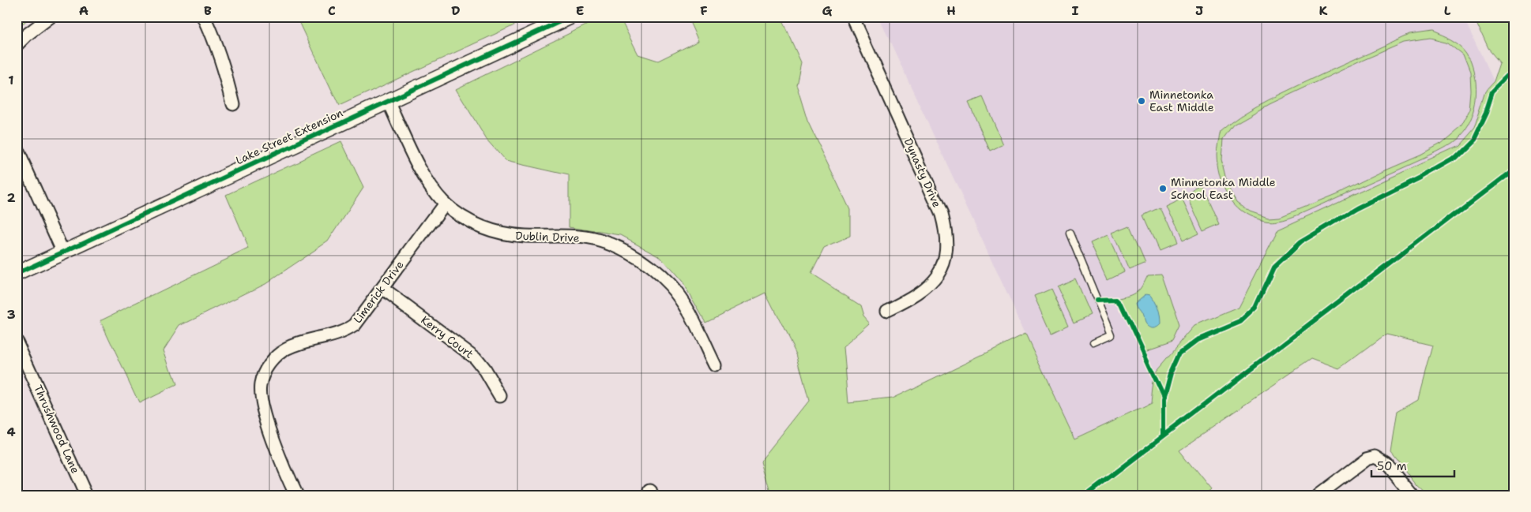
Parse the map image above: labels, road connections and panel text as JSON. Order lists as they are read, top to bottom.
{
  "streets": {
    "street": [
      "Lake Street Extension",
      "Dynasty Drive",
      "Dublin Drive",
      "Limerick Drive",
      "Kerry Court",
      "Thrushwood Lane"
    ]
  },
  "crossings": [
    ["Lake Street Extension", "Dublin Drive"],
    ["Dublin Drive", "Limerick Drive"],
    ["Limerick Drive", "Kerry Court"]
  ],
  "places": ["Minnetonka East Middle", "Minnetonka Middle School East"],
  "scale_bar": "50 m",
  "grid": {
    "columns": [
      "A",
      "B",
      "C",
      "D",
      "E",
      "F",
      "G",
      "H",
      "I",
      "J",
      "K",
      "L"
    ],
    "rows": [
      "1",
      "2",
      "3",
      "4"
    ]
  }
}
